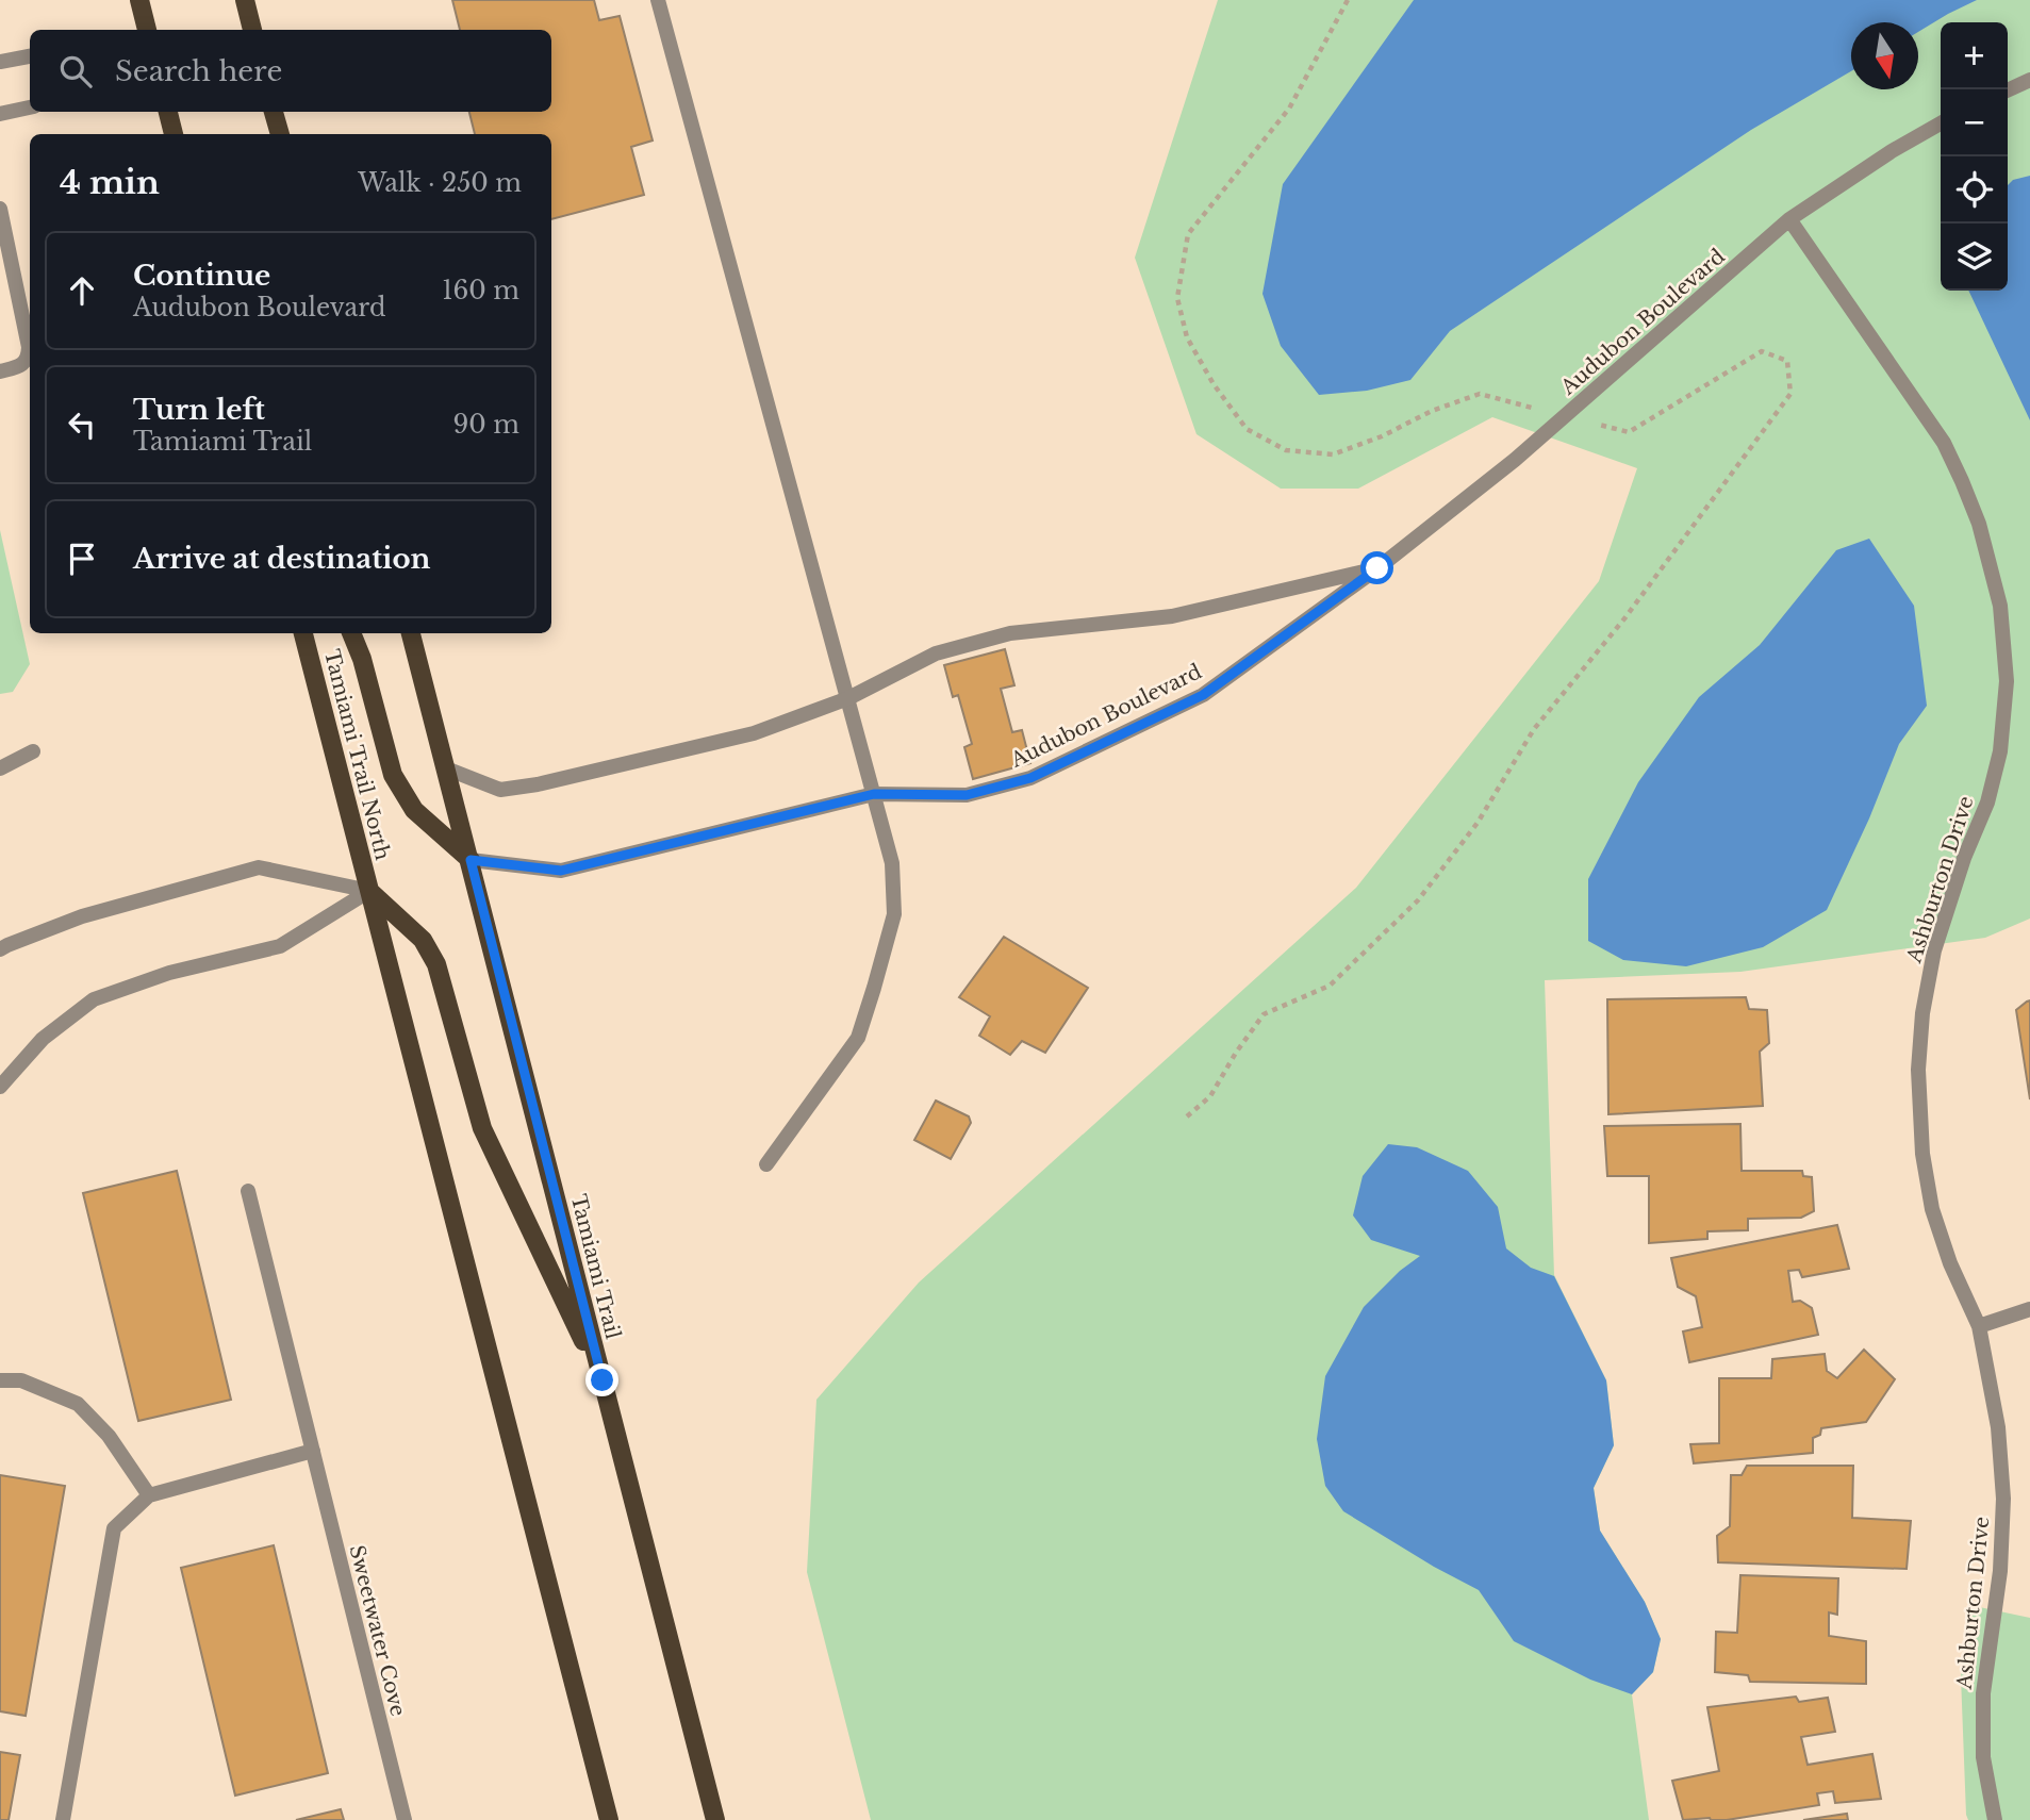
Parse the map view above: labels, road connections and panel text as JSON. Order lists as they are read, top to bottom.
{
  "streets": {
    "main road": ["Tamiami Trail North", "Tamiami Trail"],
    "street": ["Audubon Boulevard", "Ashburton Drive", "Sweetwater Cove"]
  },
  "crossings": [
    ["Audubon Boulevard", "Ashburton Drive"],
    ["Audubon Boulevard", "Tamiami Trail"]
  ],
  "north": "bottom",
  "page": {
    "map_buttons": ["+", "−"],
    "search": "Search here",
    "heading": ["4 min", "Walk · 250 m"],
    "list": [
      ["Continue", "Audubon Boulevard", "160 m"],
      ["Turn left", "Tamiami Trail", "90 m"],
      "Arrive at destination"
    ]
  }
}
